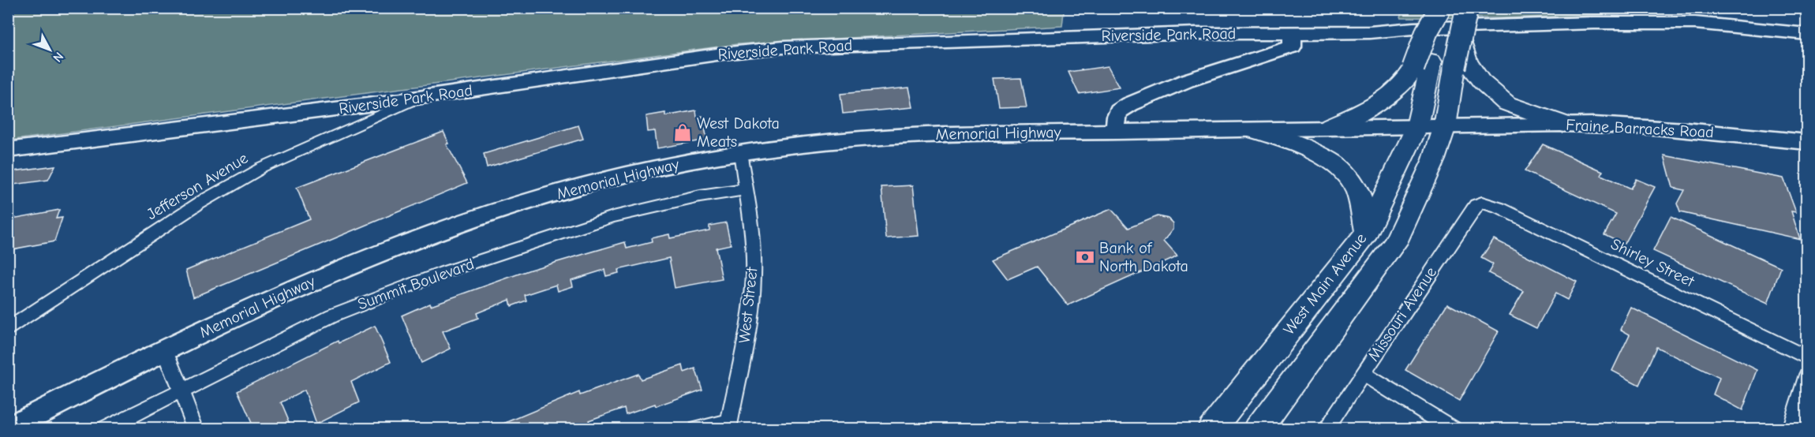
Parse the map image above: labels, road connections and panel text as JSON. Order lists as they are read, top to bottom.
{
  "streets": {
    "main road": [
      "Riverside Park Road",
      "Fraine Barracks Road",
      "Memorial Highway",
      "West Main Avenue"
    ],
    "street": [
      "Jefferson Avenue",
      "Shirley Street",
      "Summit Boulevard",
      "West Street",
      "Missouri Avenue"
    ]
  },
  "crossings": [
    ["Riverside Park Road", "Jefferson Avenue"],
    ["Fraine Barracks Road", "Memorial Highway"],
    ["Fraine Barracks Road", "West Main Avenue"],
    ["Memorial Highway", "West Main Avenue"],
    ["Memorial Highway", "West Street"],
    ["Shirley Street", "Missouri Avenue"],
    ["Summit Boulevard", "West Street"]
  ],
  "places": {
    "shop": ["West Dakota Meats"],
    "bank": ["Bank of North Dakota"]
  },
  "north": "bottom right"
}
